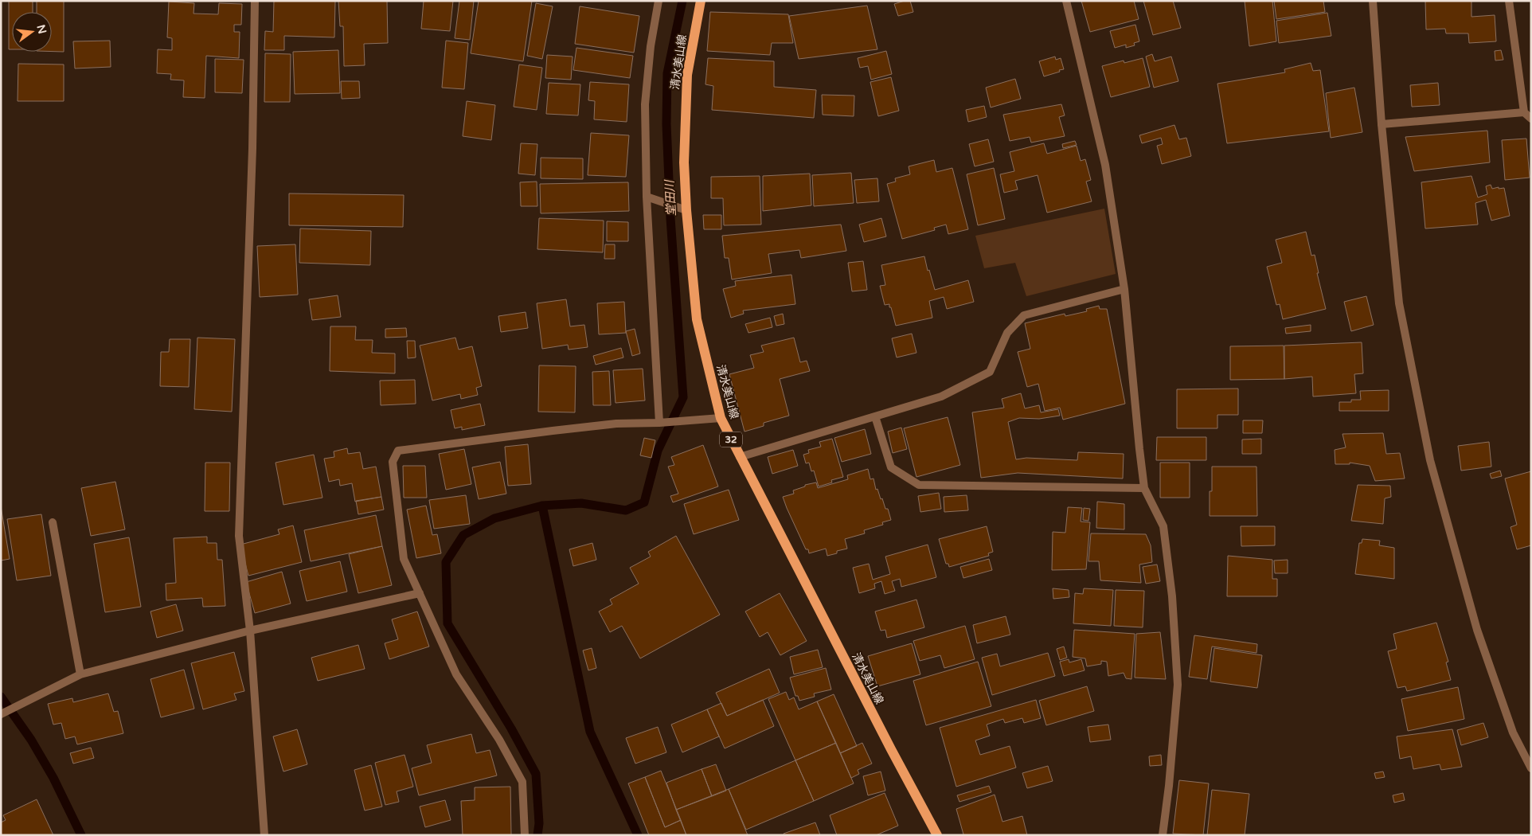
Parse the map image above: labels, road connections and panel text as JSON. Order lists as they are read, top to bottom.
{
  "streets": {
    "main road": ["清水美山線", "32"]
  },
  "water": ["堂田川"],
  "north": "right"
}
